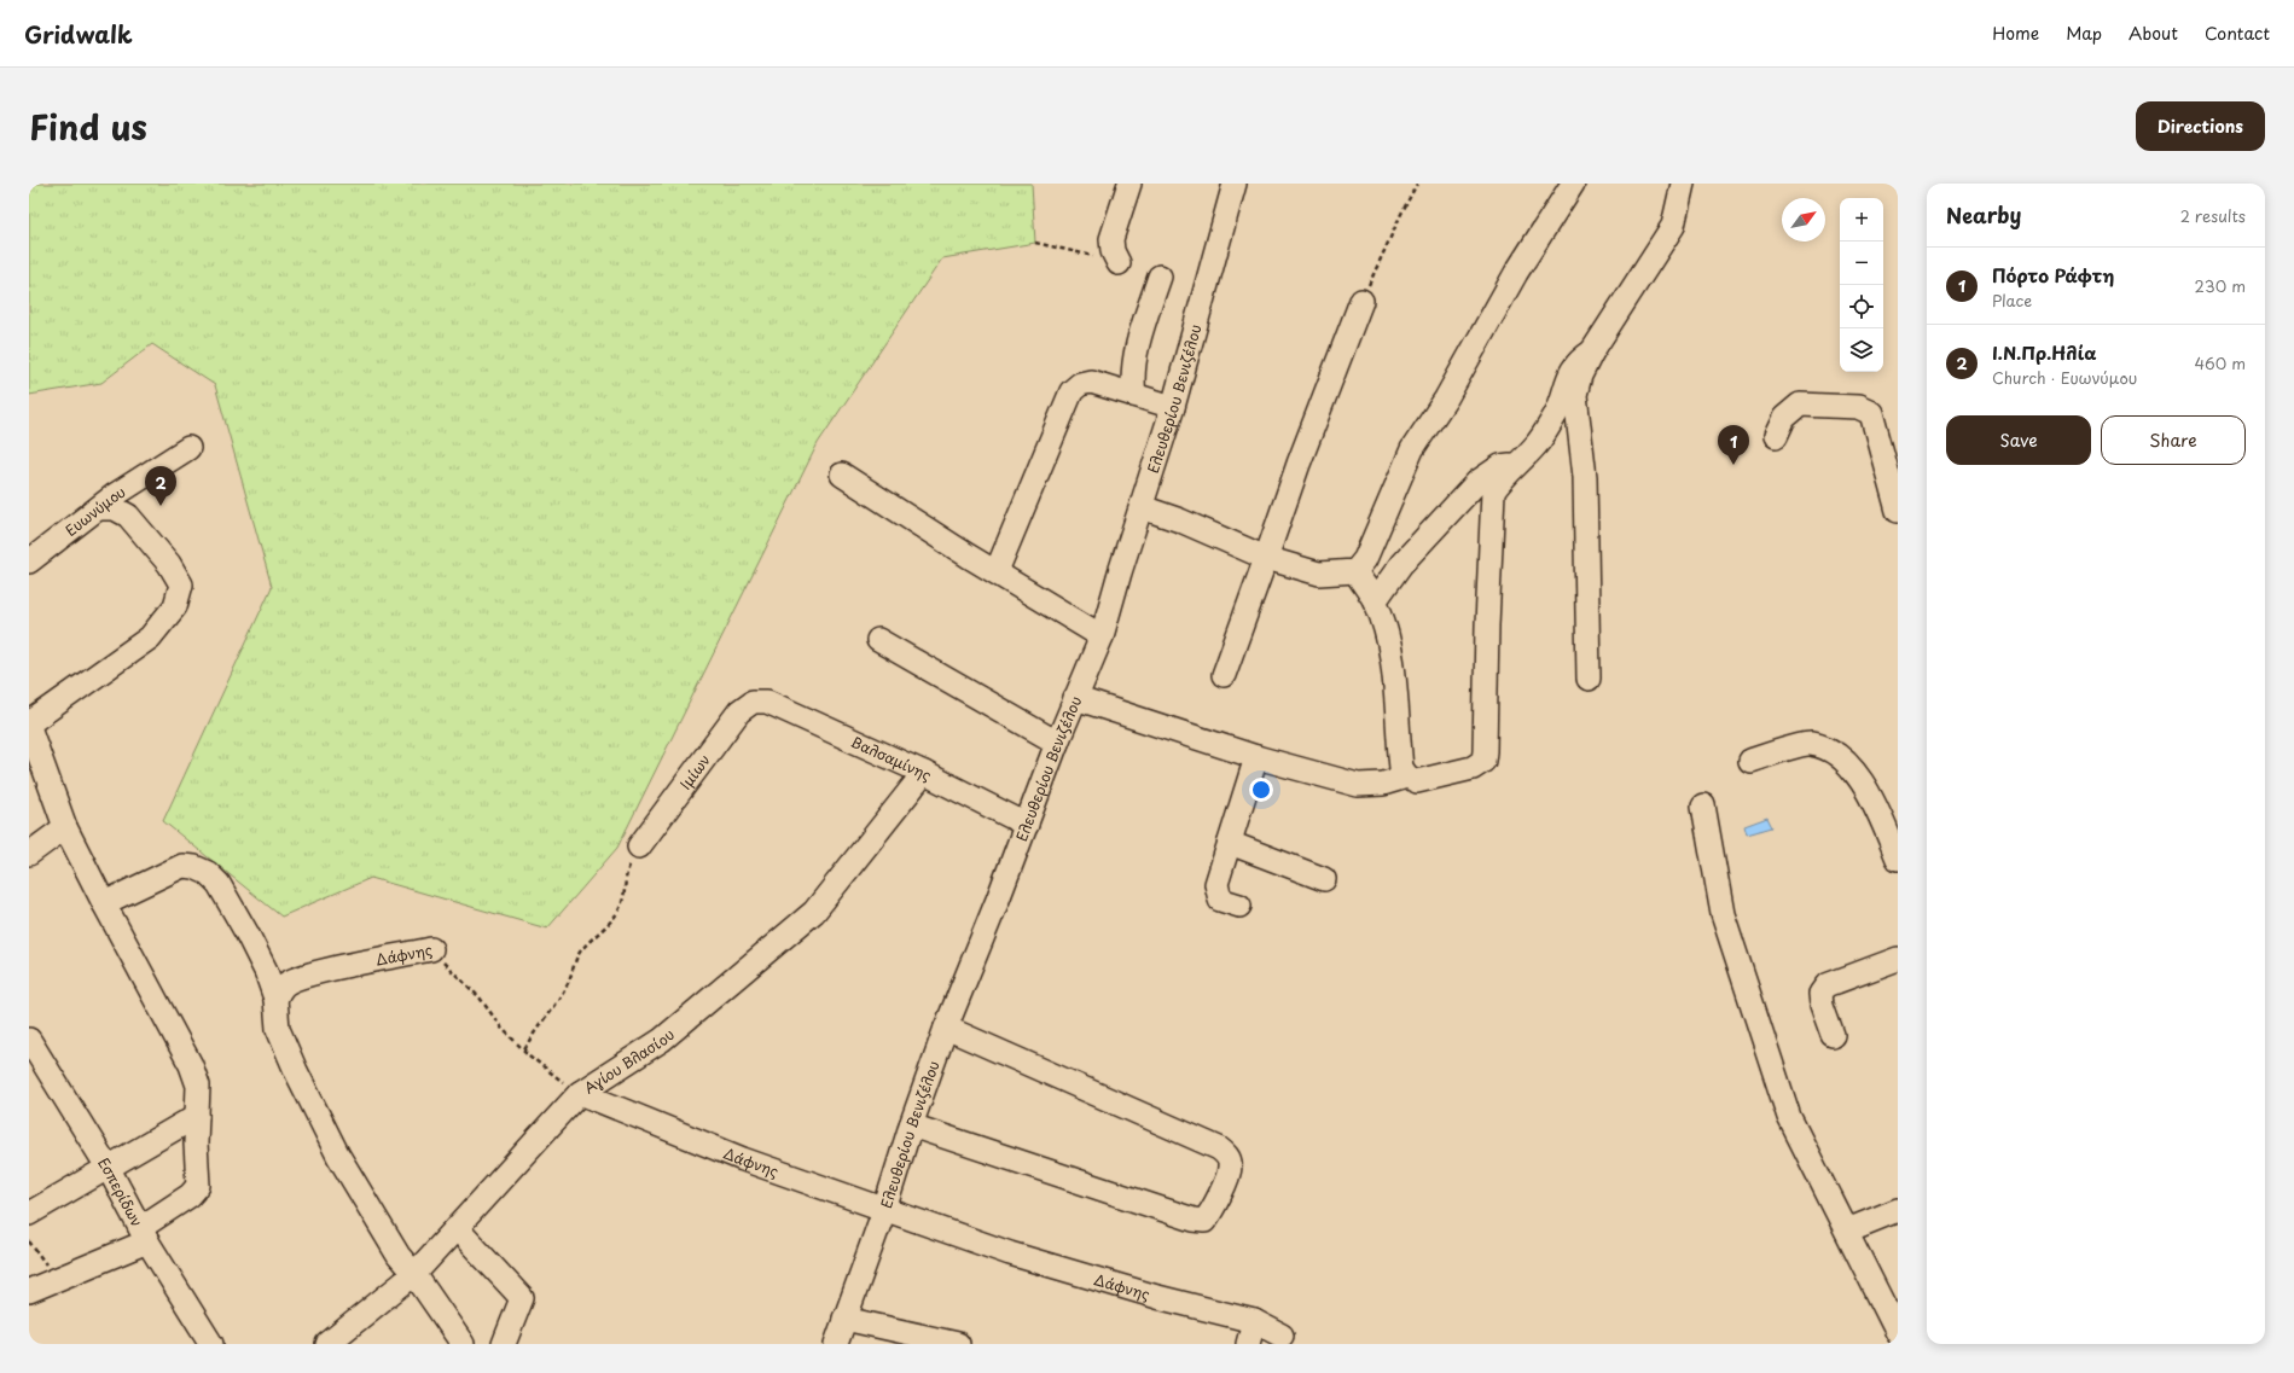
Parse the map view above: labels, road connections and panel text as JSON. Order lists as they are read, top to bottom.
{
  "streets": {
    "street": [
      "Ελευθερίου Βενιζέλου",
      "Ευωνύμου",
      "Βαλσαμίνης",
      "Ιμίων",
      "Δάφνης",
      "Αγίου Βλασίου",
      "Εσπερίδων"
    ]
  },
  "crossings": [
    ["Ελευθερίου Βενιζέλου", "Βαλσαμίνης"],
    ["Ελευθερίου Βενιζέλου", "Δάφνης"],
    ["Βαλσαμίνης", "Ιμίων"],
    ["Βαλσαμίνης", "Αγίου Βλασίου"],
    ["Δάφνης", "Αγίου Βλασίου"]
  ],
  "north": "top right",
  "page": {
    "header": "Gridwalk",
    "nav": [
      "Home",
      "Map",
      "About",
      "Contact"
    ],
    "title": "Find us",
    "buttons": [
      "Directions",
      ["Save", "Share"]
    ],
    "heading": ["Nearby", "2 results"],
    "map_buttons": ["+", "−"],
    "list": [
      {
        "mark": "1",
        "name": "Πόρτο Ράφτη",
        "note": "Place",
        "value": "230 m"
      },
      {
        "mark": "2",
        "name": "Ι.Ν.Πρ.Ηλία",
        "note": "Church · Ευωνύμου",
        "value": "460 m"
      }
    ],
    "pins": ["1", "2"]
  }
}
